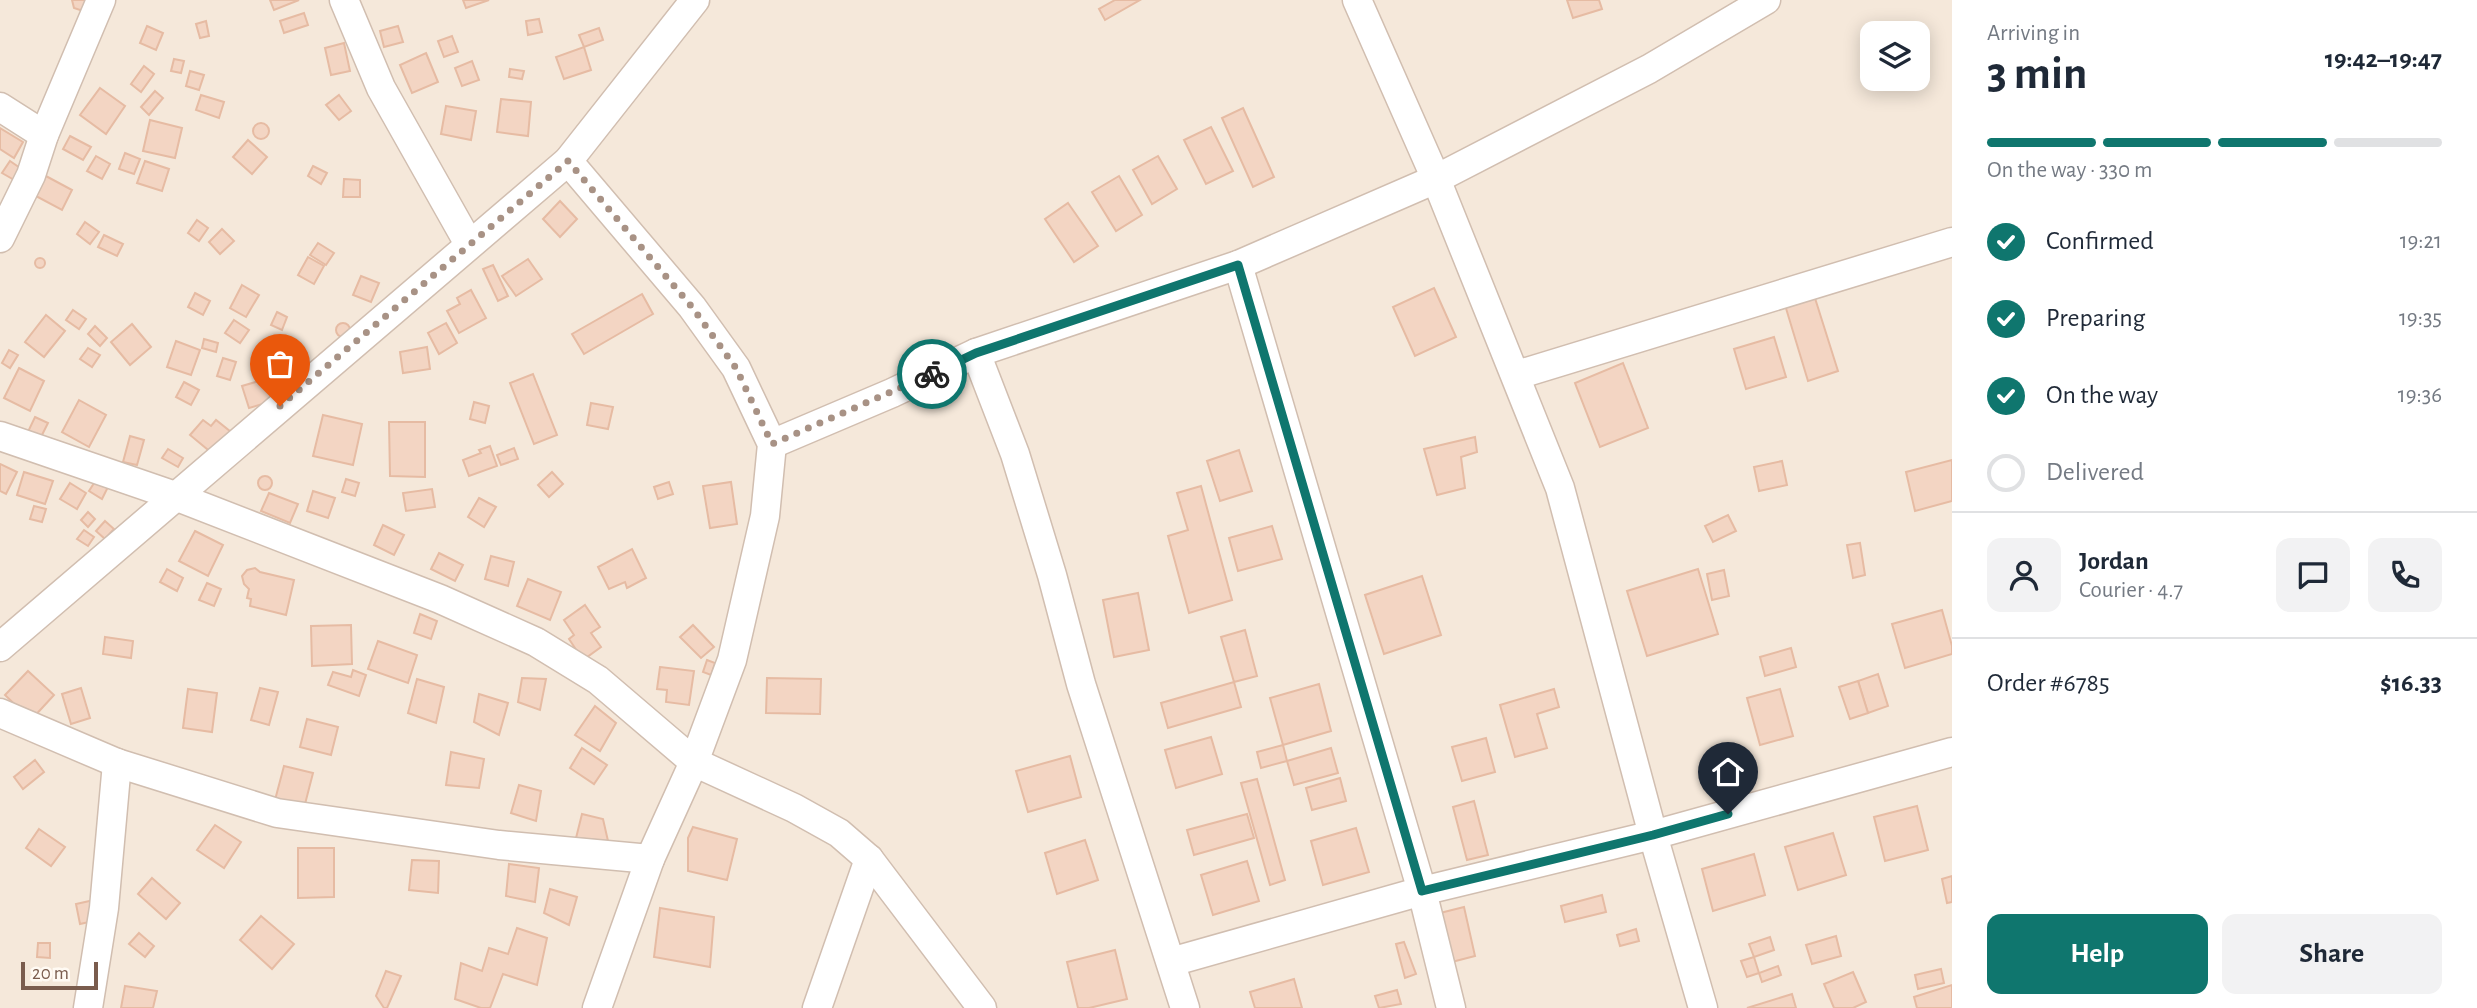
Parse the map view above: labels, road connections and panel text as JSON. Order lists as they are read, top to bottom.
{
  "scale_bar": "20 m",
  "page": {
    "heading": ["3 min", "Arriving in", "19:42–19:47"],
    "panel": [
      "Jordan",
      "Courier · 4.7",
      "Order #6785",
      "$16.33"
    ],
    "bar": "On the way · 330 m",
    "list": [
      ["Confirmed", "19:21"],
      ["Preparing", "19:35"],
      ["On the way", "19:36"],
      "Delivered"
    ],
    "buttons": ["Help", "Share"],
    "scale": "20 m"
  }
}
